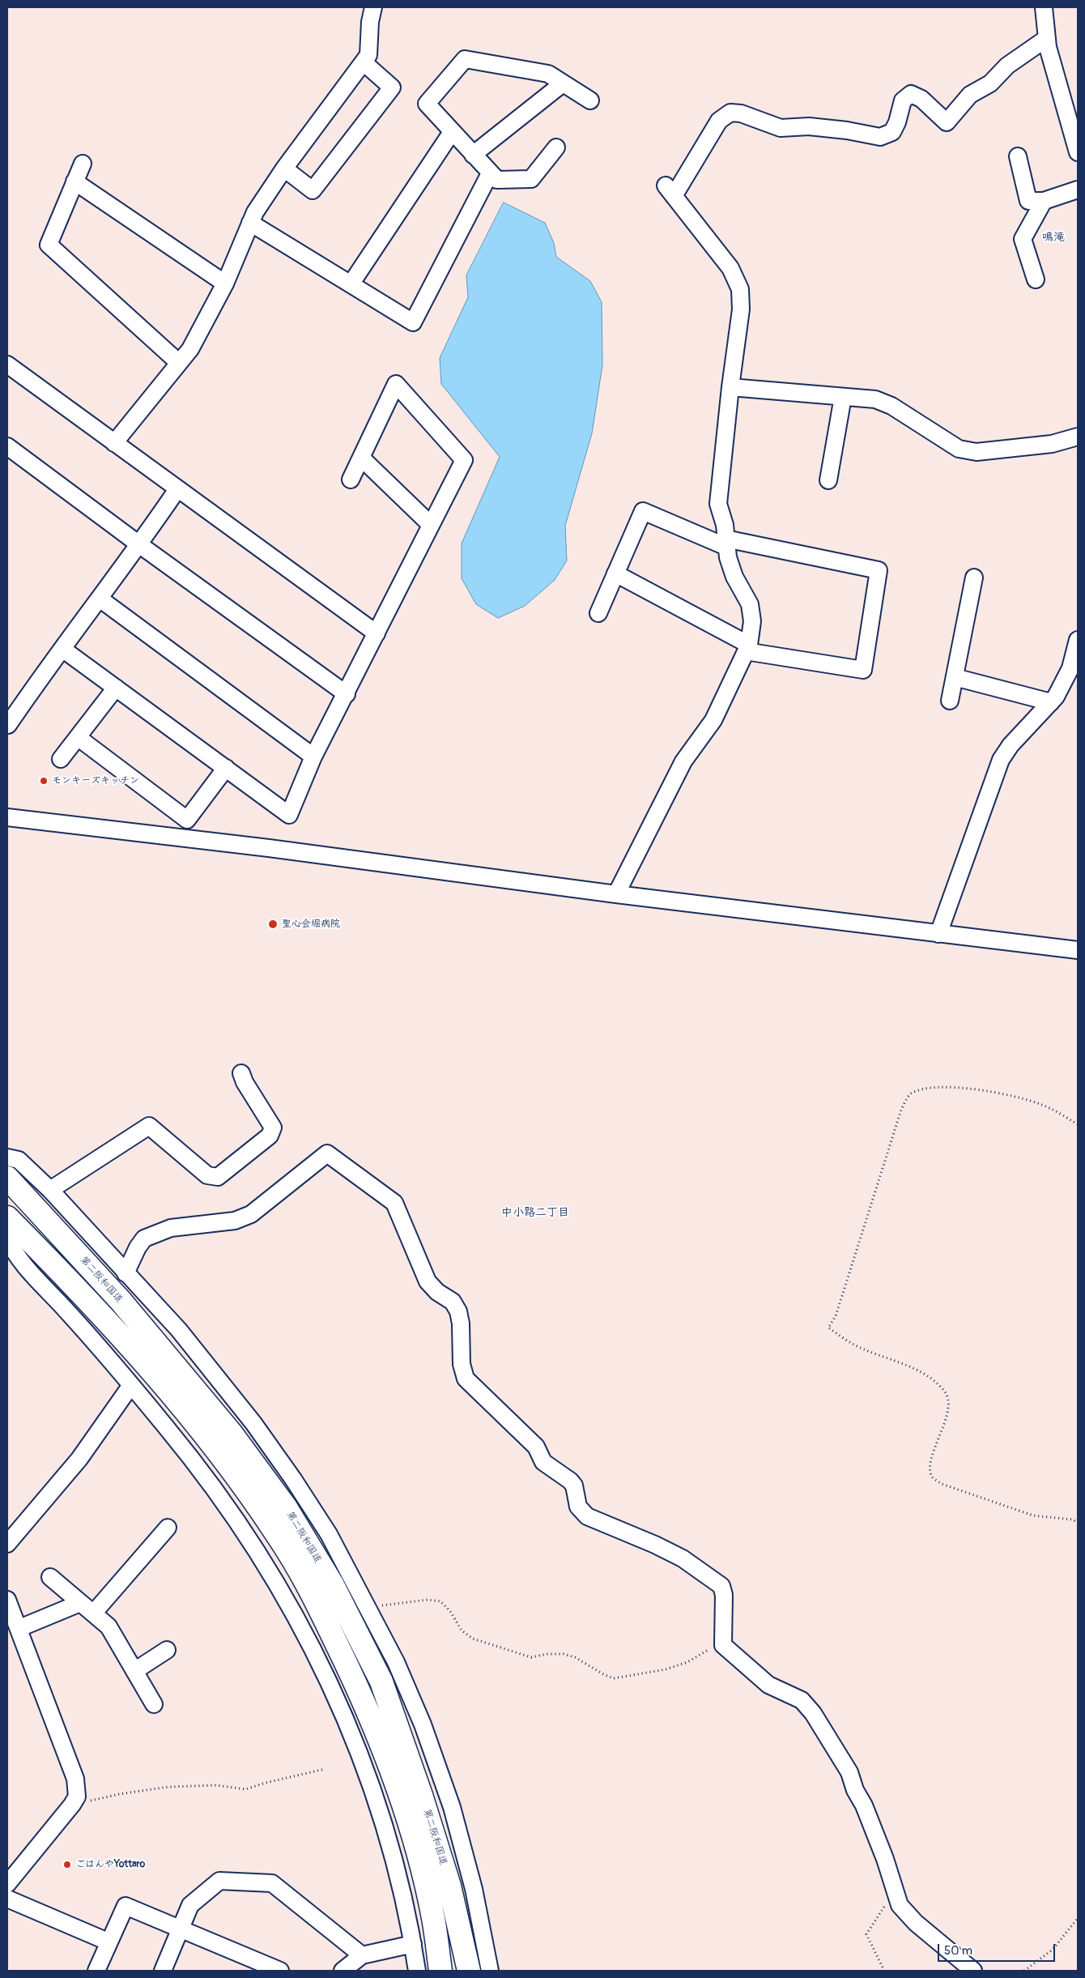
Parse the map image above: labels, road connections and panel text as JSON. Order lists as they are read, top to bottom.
{
  "streets": {
    "highway": ["第二阪和国道"]
  },
  "districts": ["鳴滝", "中小路二丁目"],
  "places": ["モンキーズキッチン", "聖心会堀病院", "ごはんやYottaro"],
  "scale_bar": "50 m"
}
